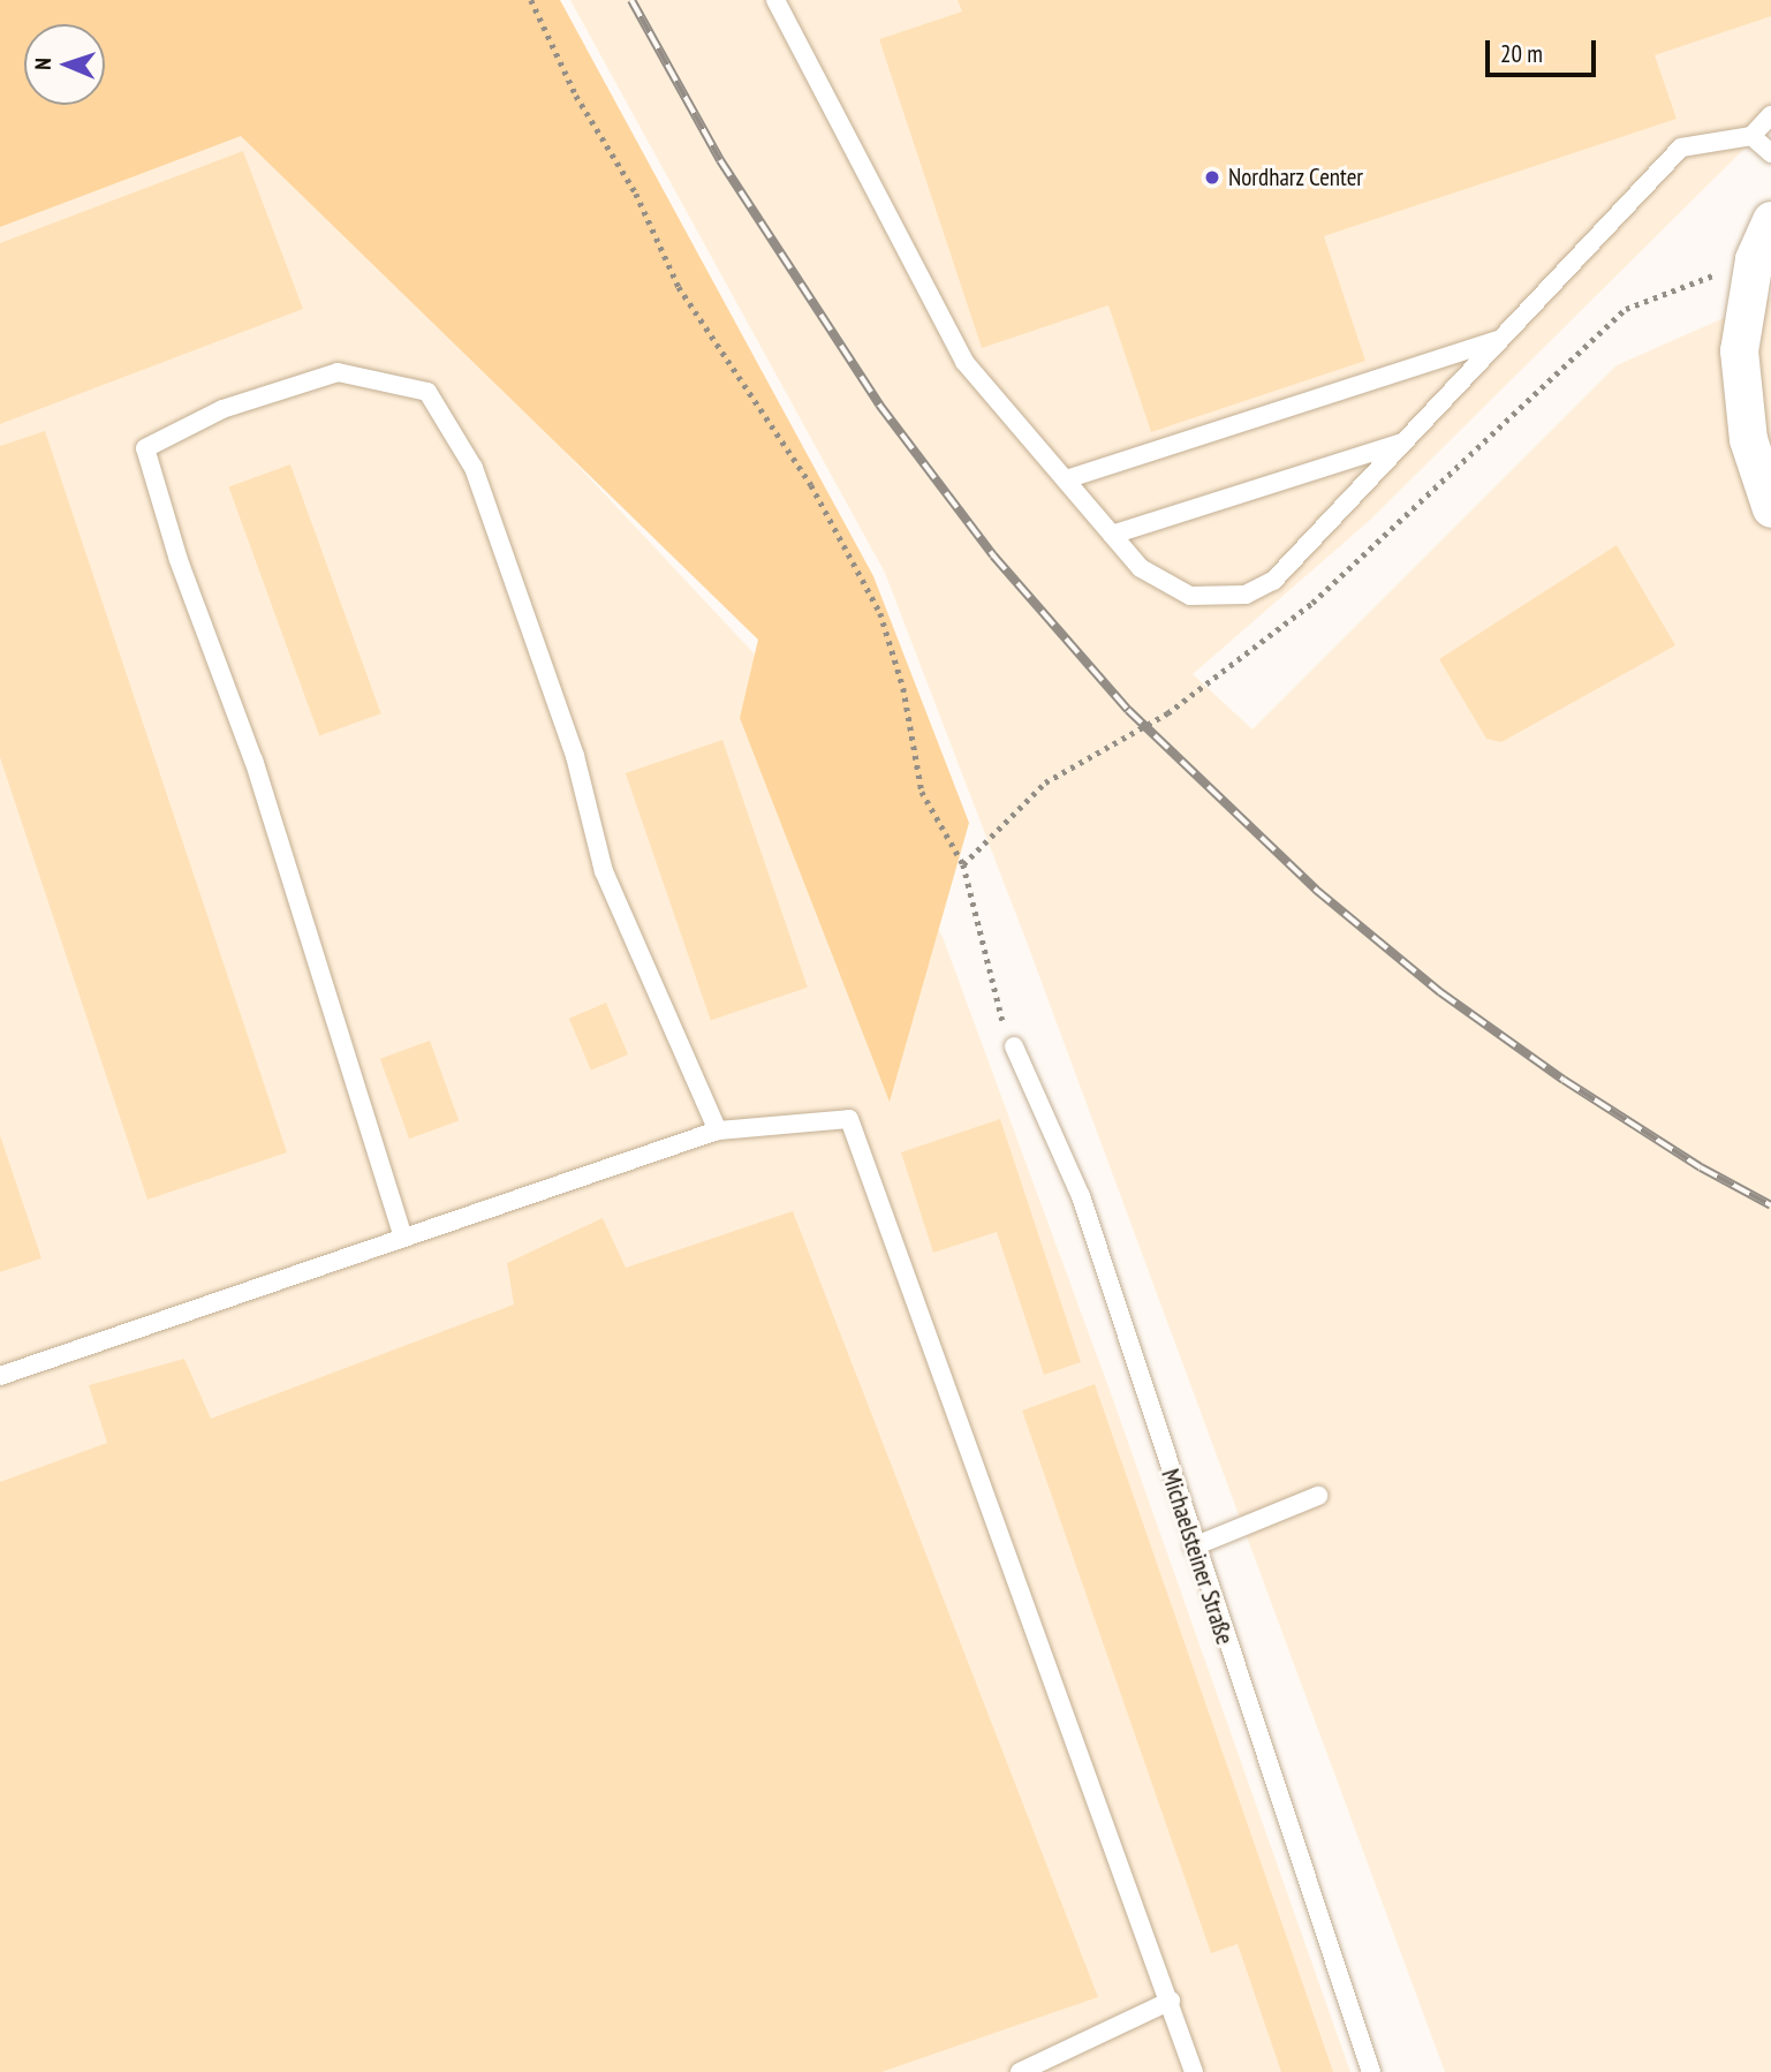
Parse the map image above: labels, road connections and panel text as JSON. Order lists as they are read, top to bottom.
{
  "streets": {
    "lane": ["Michaelsteiner Straße"]
  },
  "places": ["Nordharz Center"],
  "scale_bar": "20 m",
  "north": "left"
}
